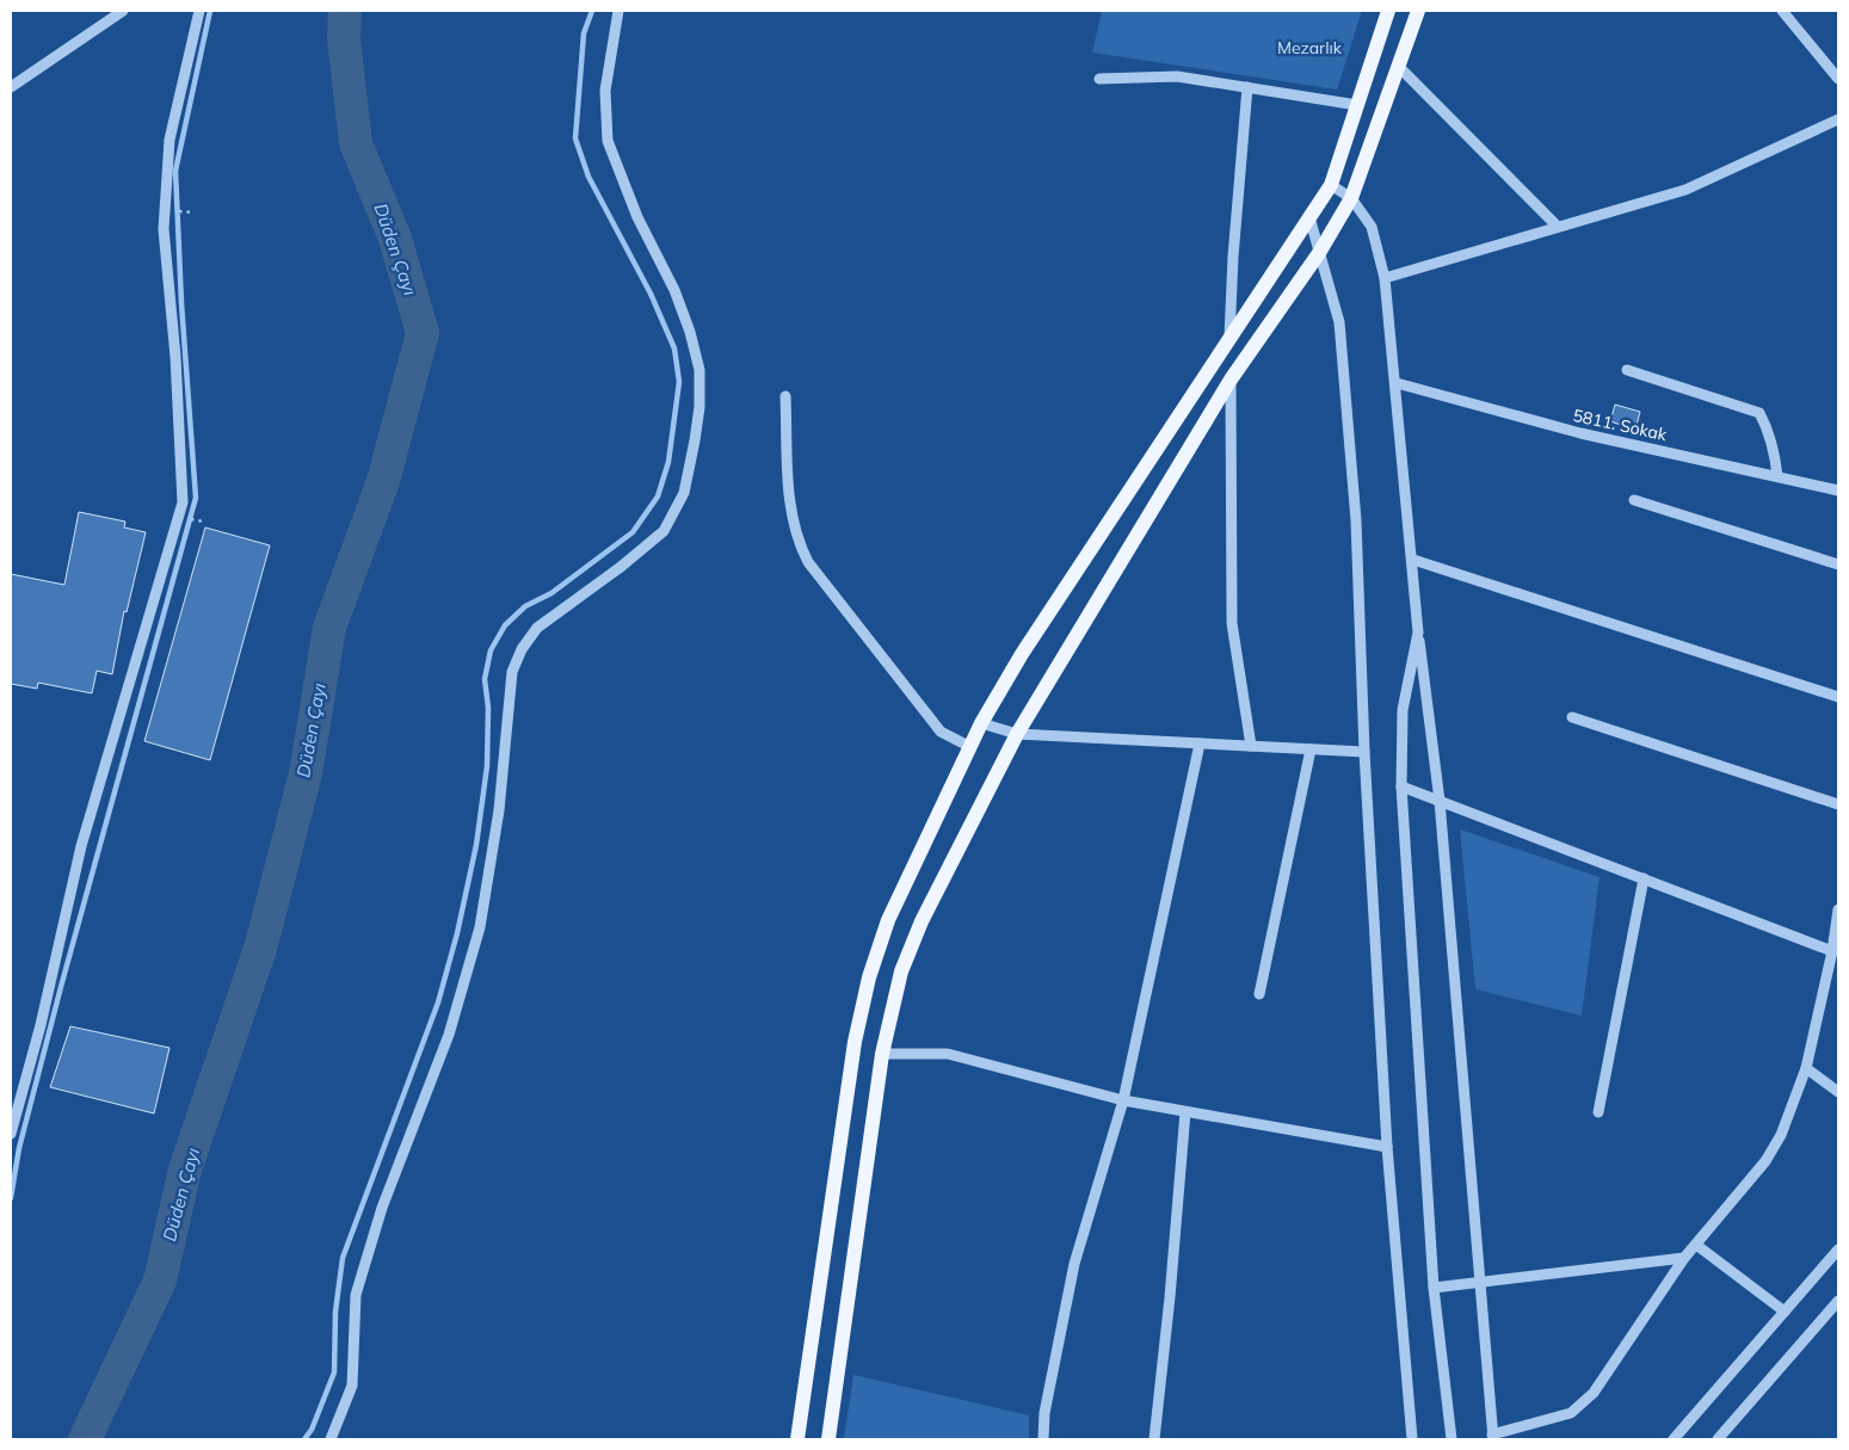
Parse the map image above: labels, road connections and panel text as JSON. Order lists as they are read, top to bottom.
{
  "streets": {
    "street": ["5811. Sokak"]
  },
  "water": ["Düden Çayı"],
  "parks": ["Mezarlık"]
}
